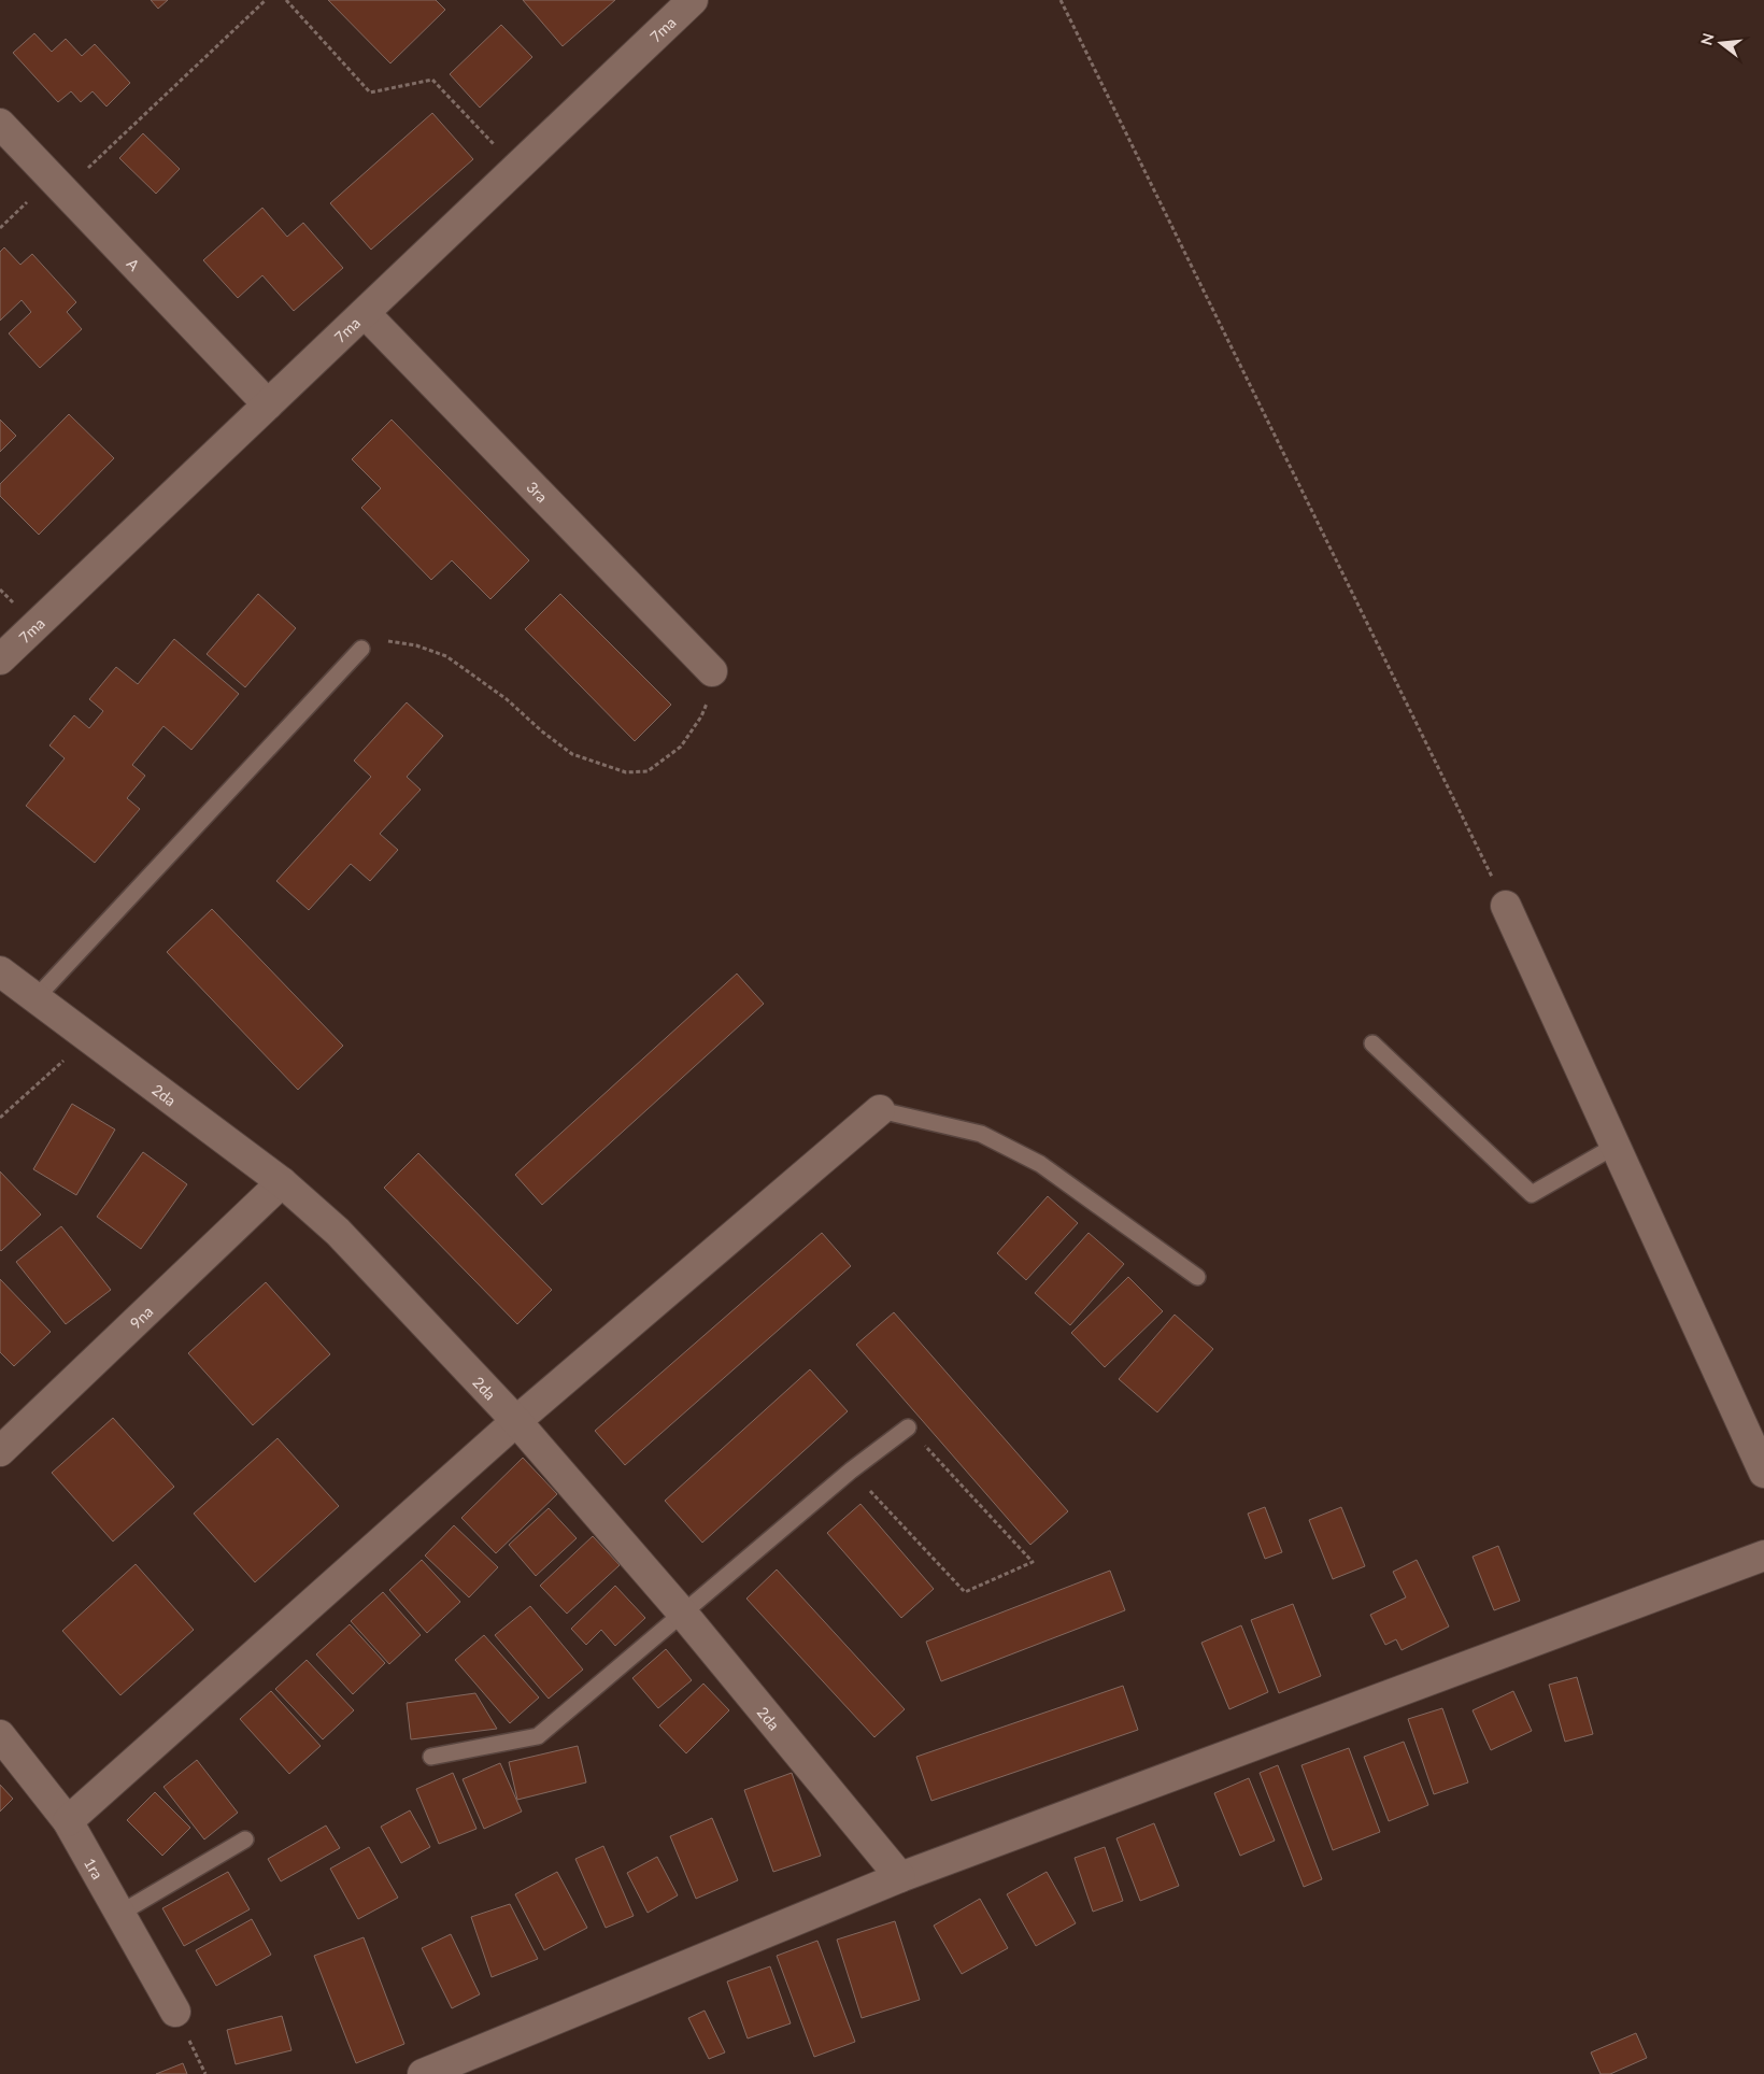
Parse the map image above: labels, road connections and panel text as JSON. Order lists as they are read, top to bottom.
{
  "streets": {
    "street": [
      "7ma",
      "A",
      "3ra",
      "2da",
      "9na",
      "1ra"
    ]
  },
  "crossings": [
    ["7ma", "A"],
    ["7ma", "3ra"],
    ["2da", "9na"]
  ],
  "north": "left"
}
